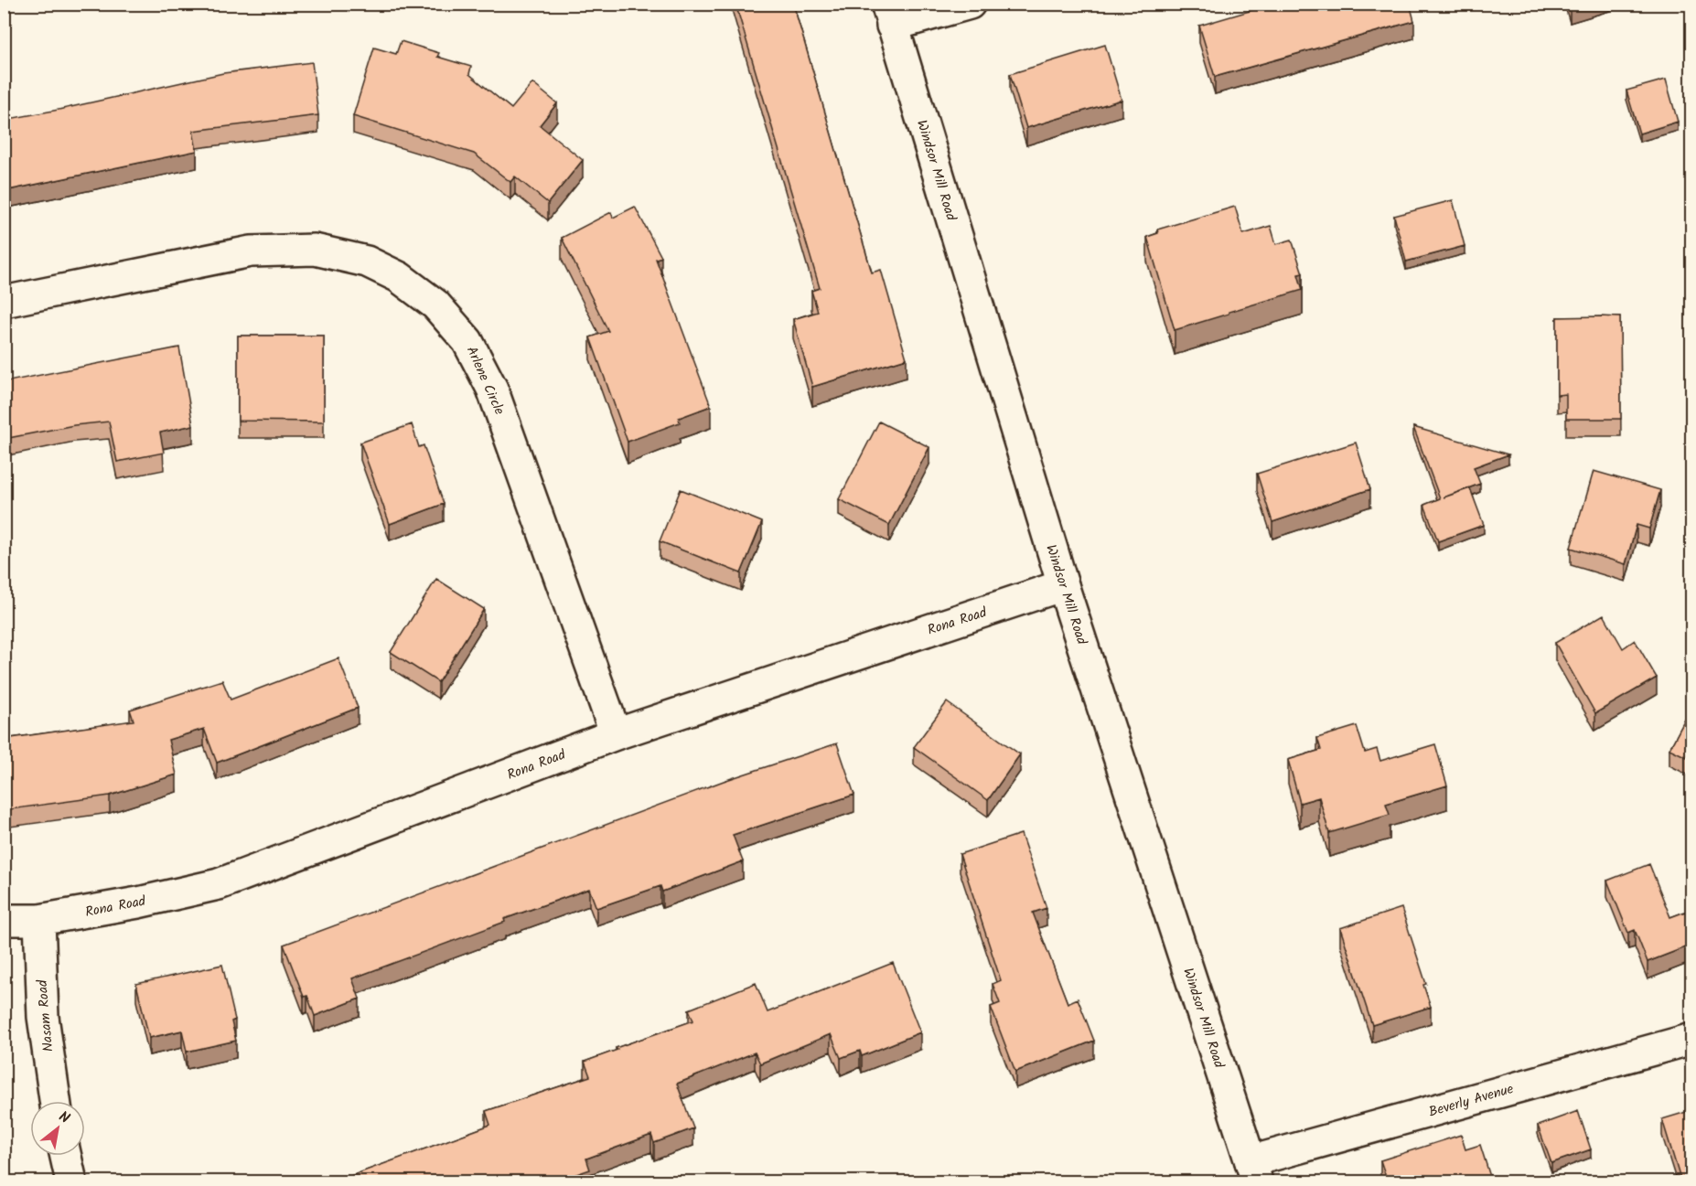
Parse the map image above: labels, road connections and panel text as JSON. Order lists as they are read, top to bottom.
{
  "streets": {
    "street": [
      "Windsor Mill Road",
      "Arlene Circle",
      "Rona Road",
      "Nasam Road",
      "Beverly Avenue"
    ]
  },
  "crossings": [
    ["Windsor Mill Road", "Rona Road"],
    ["Windsor Mill Road", "Beverly Avenue"],
    ["Arlene Circle", "Rona Road"],
    ["Rona Road", "Nasam Road"]
  ],
  "north": "top right"
}
